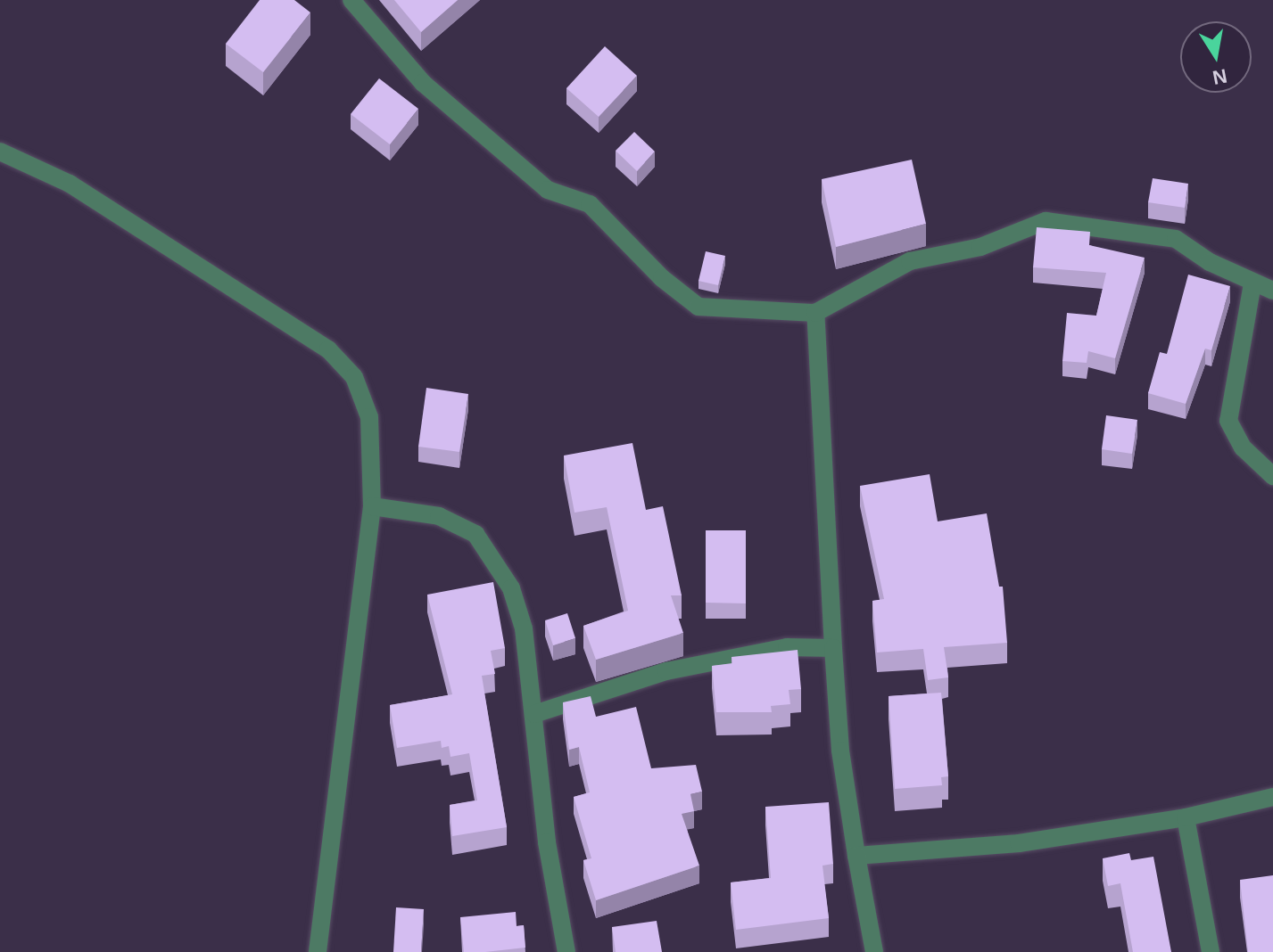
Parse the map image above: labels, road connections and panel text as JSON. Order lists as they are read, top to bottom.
{
  "north": "bottom"
}
